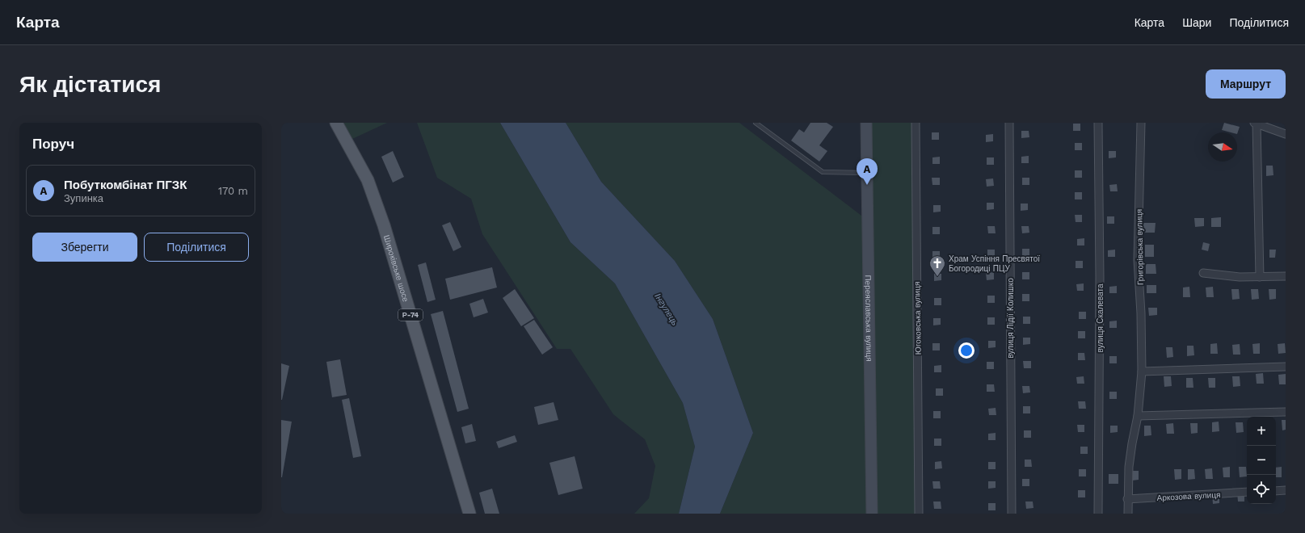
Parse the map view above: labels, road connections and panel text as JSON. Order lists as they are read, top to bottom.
{
  "streets": {
    "main road": ["Широківське шосе", "Р-74"],
    "street": [
      "Григорівська вулиця",
      "Переяславська вулиця",
      "Югоковська вулиця",
      "вулиця Лідії Колишко",
      "вулиця Скалевата",
      "Аркозова вулиця"
    ]
  },
  "crossings": [
    ["Григорівська вулиця", "Аркозова вулиця"]
  ],
  "water": ["Інгулець"],
  "places": {
    "church": ["Храм Успіння Пресвятої Богородиці ПЦУ"]
  },
  "north": "right",
  "page": {
    "header": "Карта",
    "nav": ["Карта", "Шари", "Поділитися"],
    "buttons": [
      "Маршрут",
      ["Зберегти", "Поділитися"]
    ],
    "title": "Як дістатися",
    "heading": "Поруч",
    "pins": "A",
    "list": [
      {
        "mark": "A",
        "name": "Побуткомбінат ПГЗК",
        "note": "Зупинка",
        "value": "170 m"
      }
    ],
    "map_buttons": ["+", "−"]
  }
}
